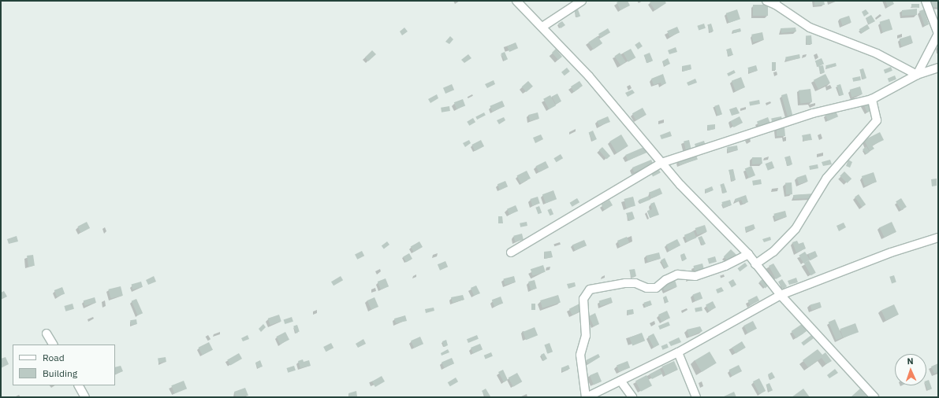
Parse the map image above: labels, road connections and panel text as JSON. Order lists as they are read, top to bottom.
{
  "legend": ["Road", "Building"],
  "north": "top"
}
